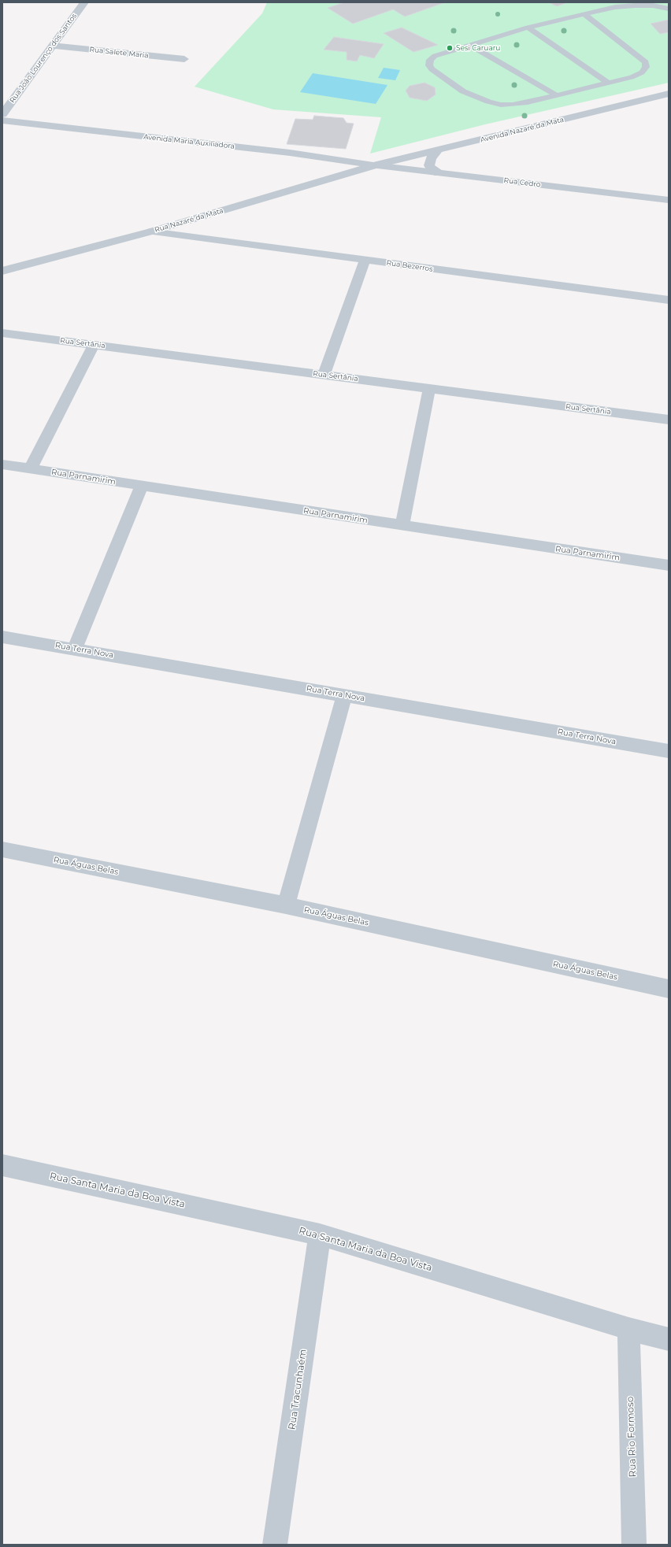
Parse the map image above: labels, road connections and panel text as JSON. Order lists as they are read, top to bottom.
{
  "streets": {
    "street": [
      "Rua Salete Maria",
      "Rua João Lourenço dos Santos",
      "Avenida Nazaré da Mata",
      "Avenida Maria Auxiliadora",
      "Rua Cedro",
      "Rua Nazaré da Mata",
      "Rua Bezerros",
      "Rua Sertânia",
      "Rua Parnamirim",
      "Rua Terra Nova",
      "Rua Águas Belas",
      "Rua Santa Maria da Boa Vista",
      "Rua Tracunhaém",
      "Rua Rio Formoso"
    ]
  },
  "crossings": [
    ["Rua Salete Maria", "Rua João Lourenço dos Santos"],
    ["Avenida Nazaré da Mata", "Avenida Maria Auxiliadora"],
    ["Avenida Nazaré da Mata", "Rua Cedro"],
    ["Avenida Nazaré da Mata", "Rua Nazaré da Mata"],
    ["Avenida Maria Auxiliadora", "Rua Cedro"],
    ["Avenida Maria Auxiliadora", "Rua Nazaré da Mata"],
    ["Rua Cedro", "Rua Nazaré da Mata"],
    ["Rua Nazaré da Mata", "Rua Bezerros"],
    ["Rua Santa Maria da Boa Vista", "Rua Tracunhaém"],
    ["Rua Santa Maria da Boa Vista", "Rua Rio Formoso"]
  ],
  "places": ["Sesi Caruaru"]
}
